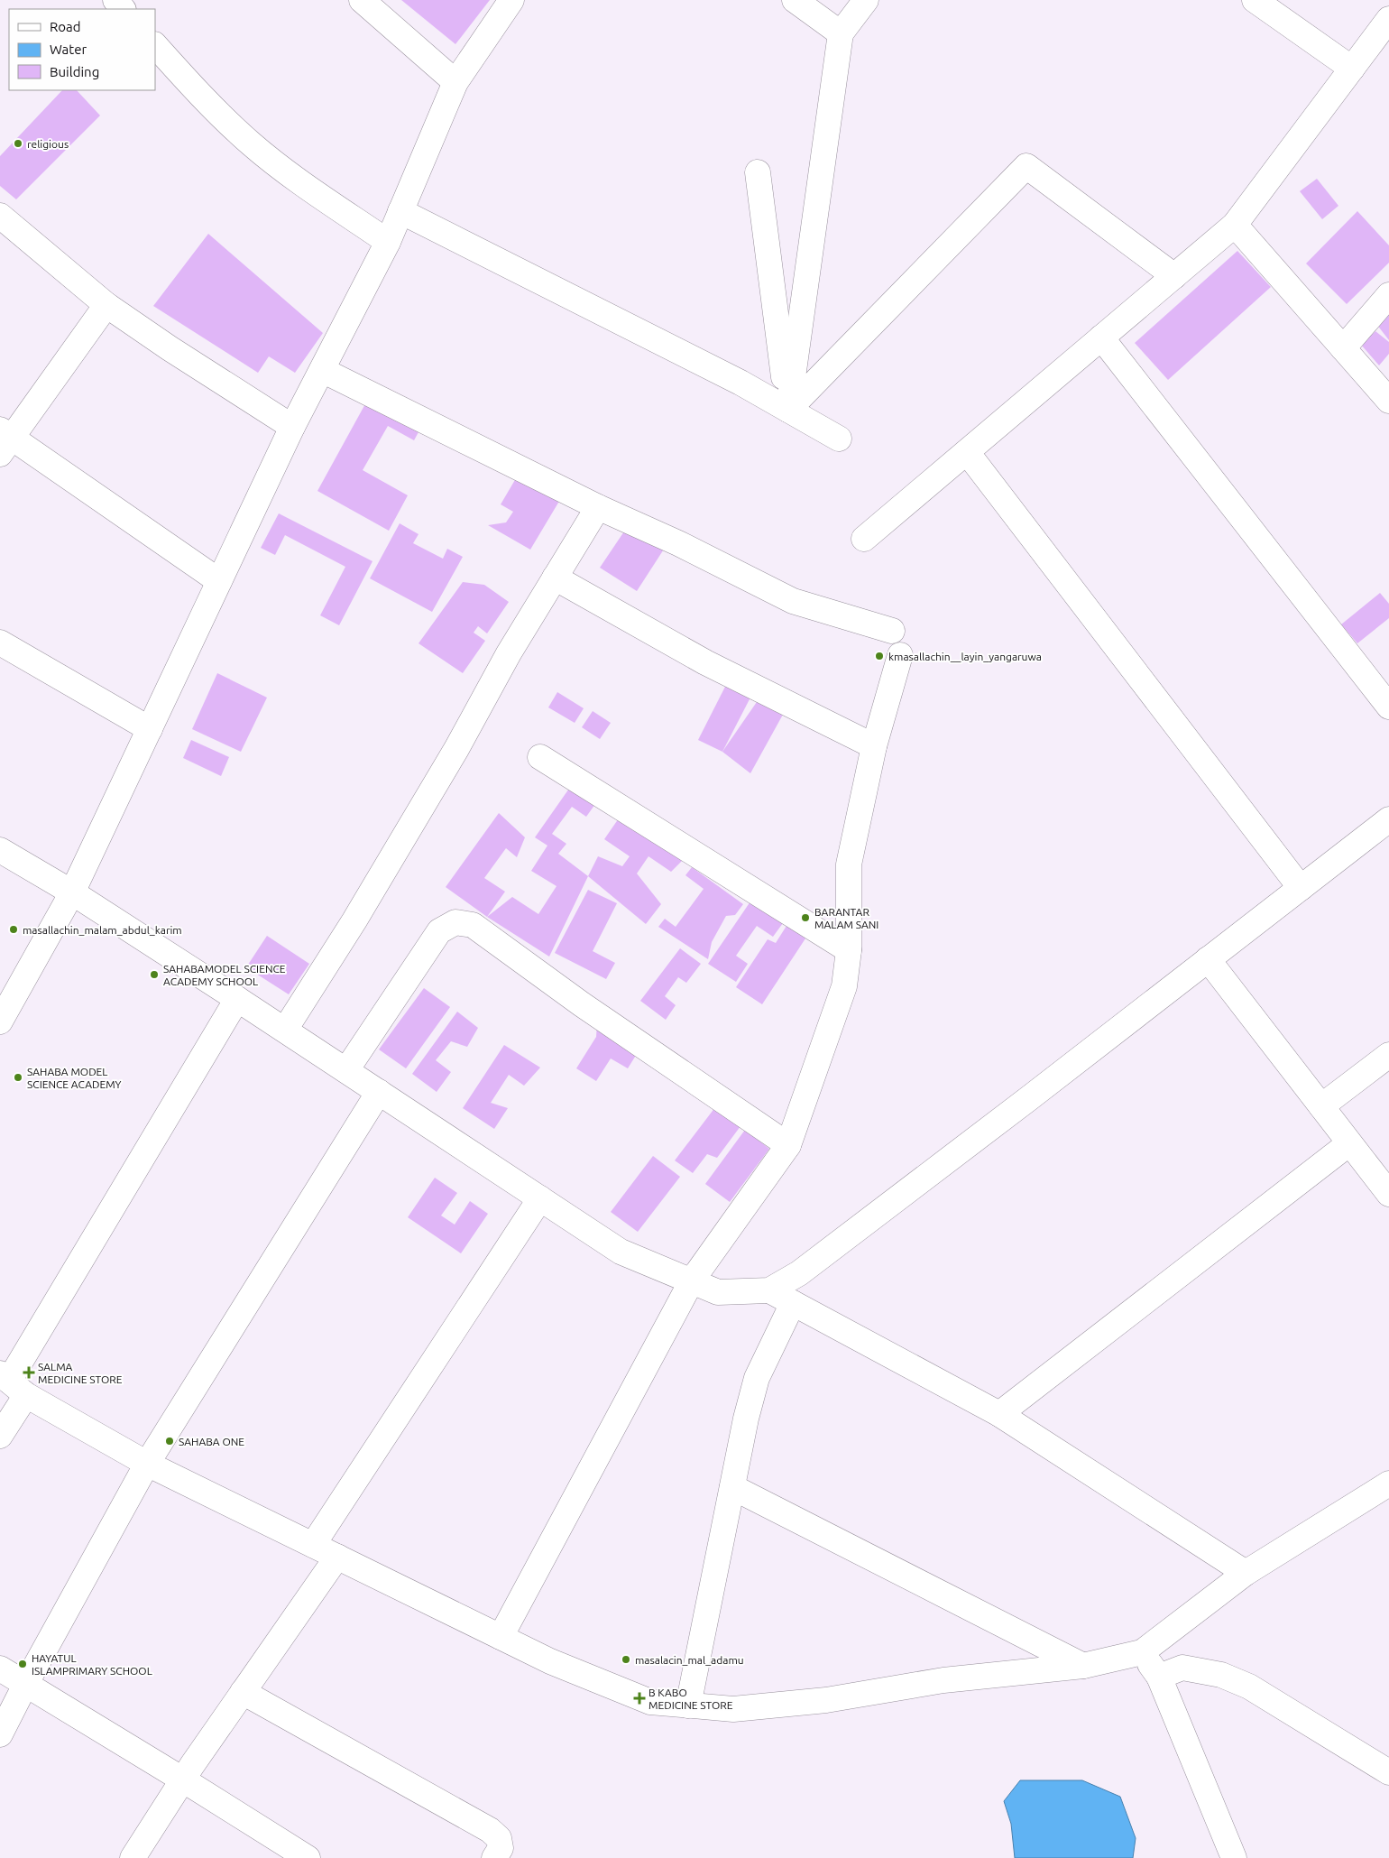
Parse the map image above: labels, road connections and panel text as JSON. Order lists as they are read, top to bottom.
{
  "places": {
    "other": [
      "religious",
      "kmasallachin__layin_yangaruwa",
      "BARANTAR MALAM SANI",
      "masallachin_malam_abdul_karim",
      "SAHABAMODEL SCIENCE ACADEMY SCHOOL",
      "SAHABA MODEL SCIENCE ACADEMY",
      "SAHABA ONE",
      "masalacin_mal_adamu",
      "HAYATUL ISLAMPRIMARY SCHOOL"
    ],
    "health": ["SALMA MEDICINE STORE", "B KABO MEDICINE STORE"]
  },
  "legend": ["Road", "Water", "Building"]
}
